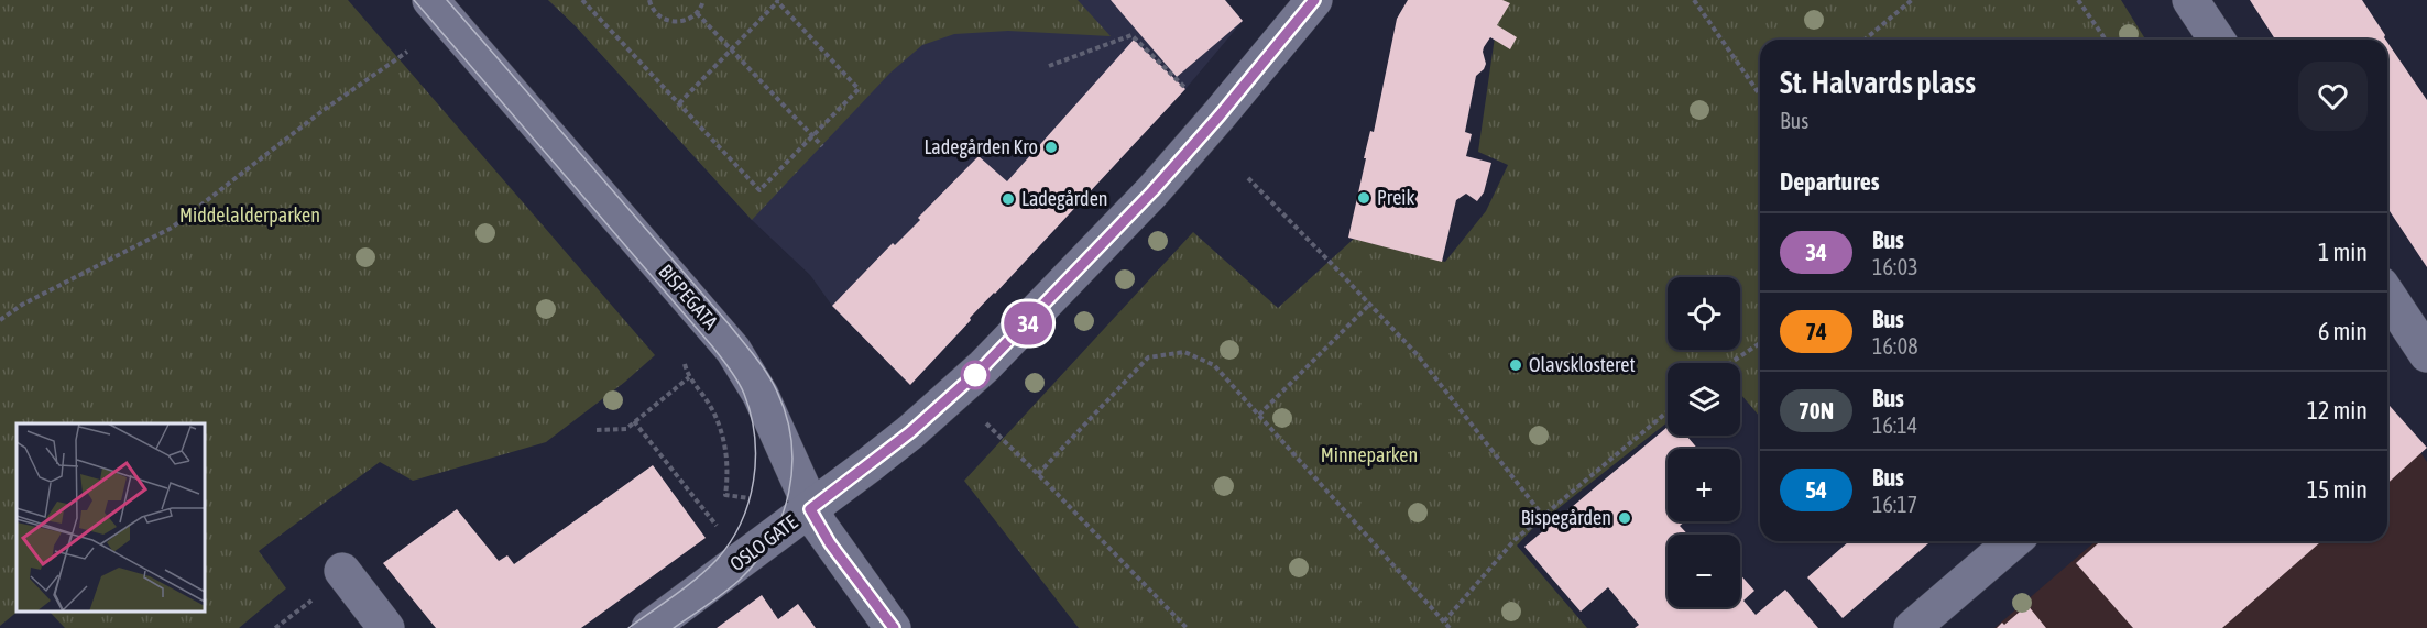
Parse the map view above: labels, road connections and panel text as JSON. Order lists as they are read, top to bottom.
{
  "streets": {
    "street": ["BISPEGATA", "OSLO GATE"]
  },
  "crossings": [
    ["BISPEGATA", "OSLO GATE"]
  ],
  "parks": ["Middelalderparken", "Minneparken"],
  "places": [
    "Ladegården Kro",
    "Preik",
    "Ladegården",
    "Olavsklosteret",
    "Bispegården"
  ],
  "lines": ["bus line 34"],
  "page": {
    "on_map": "34",
    "heading": [
      ["St. Halvards plass", "Bus"],
      "Departures"
    ],
    "list": [
      {
        "mark": "34",
        "name": "Bus",
        "note": "16:03",
        "value": "1 min"
      },
      {
        "mark": "74",
        "name": "Bus",
        "note": "16:08",
        "value": "6 min"
      },
      {
        "mark": "70N",
        "name": "Bus",
        "note": "16:14",
        "value": "12 min"
      },
      {
        "mark": "54",
        "name": "Bus",
        "note": "16:17",
        "value": "15 min"
      }
    ],
    "map_buttons": ["+", "−"]
  }
}
